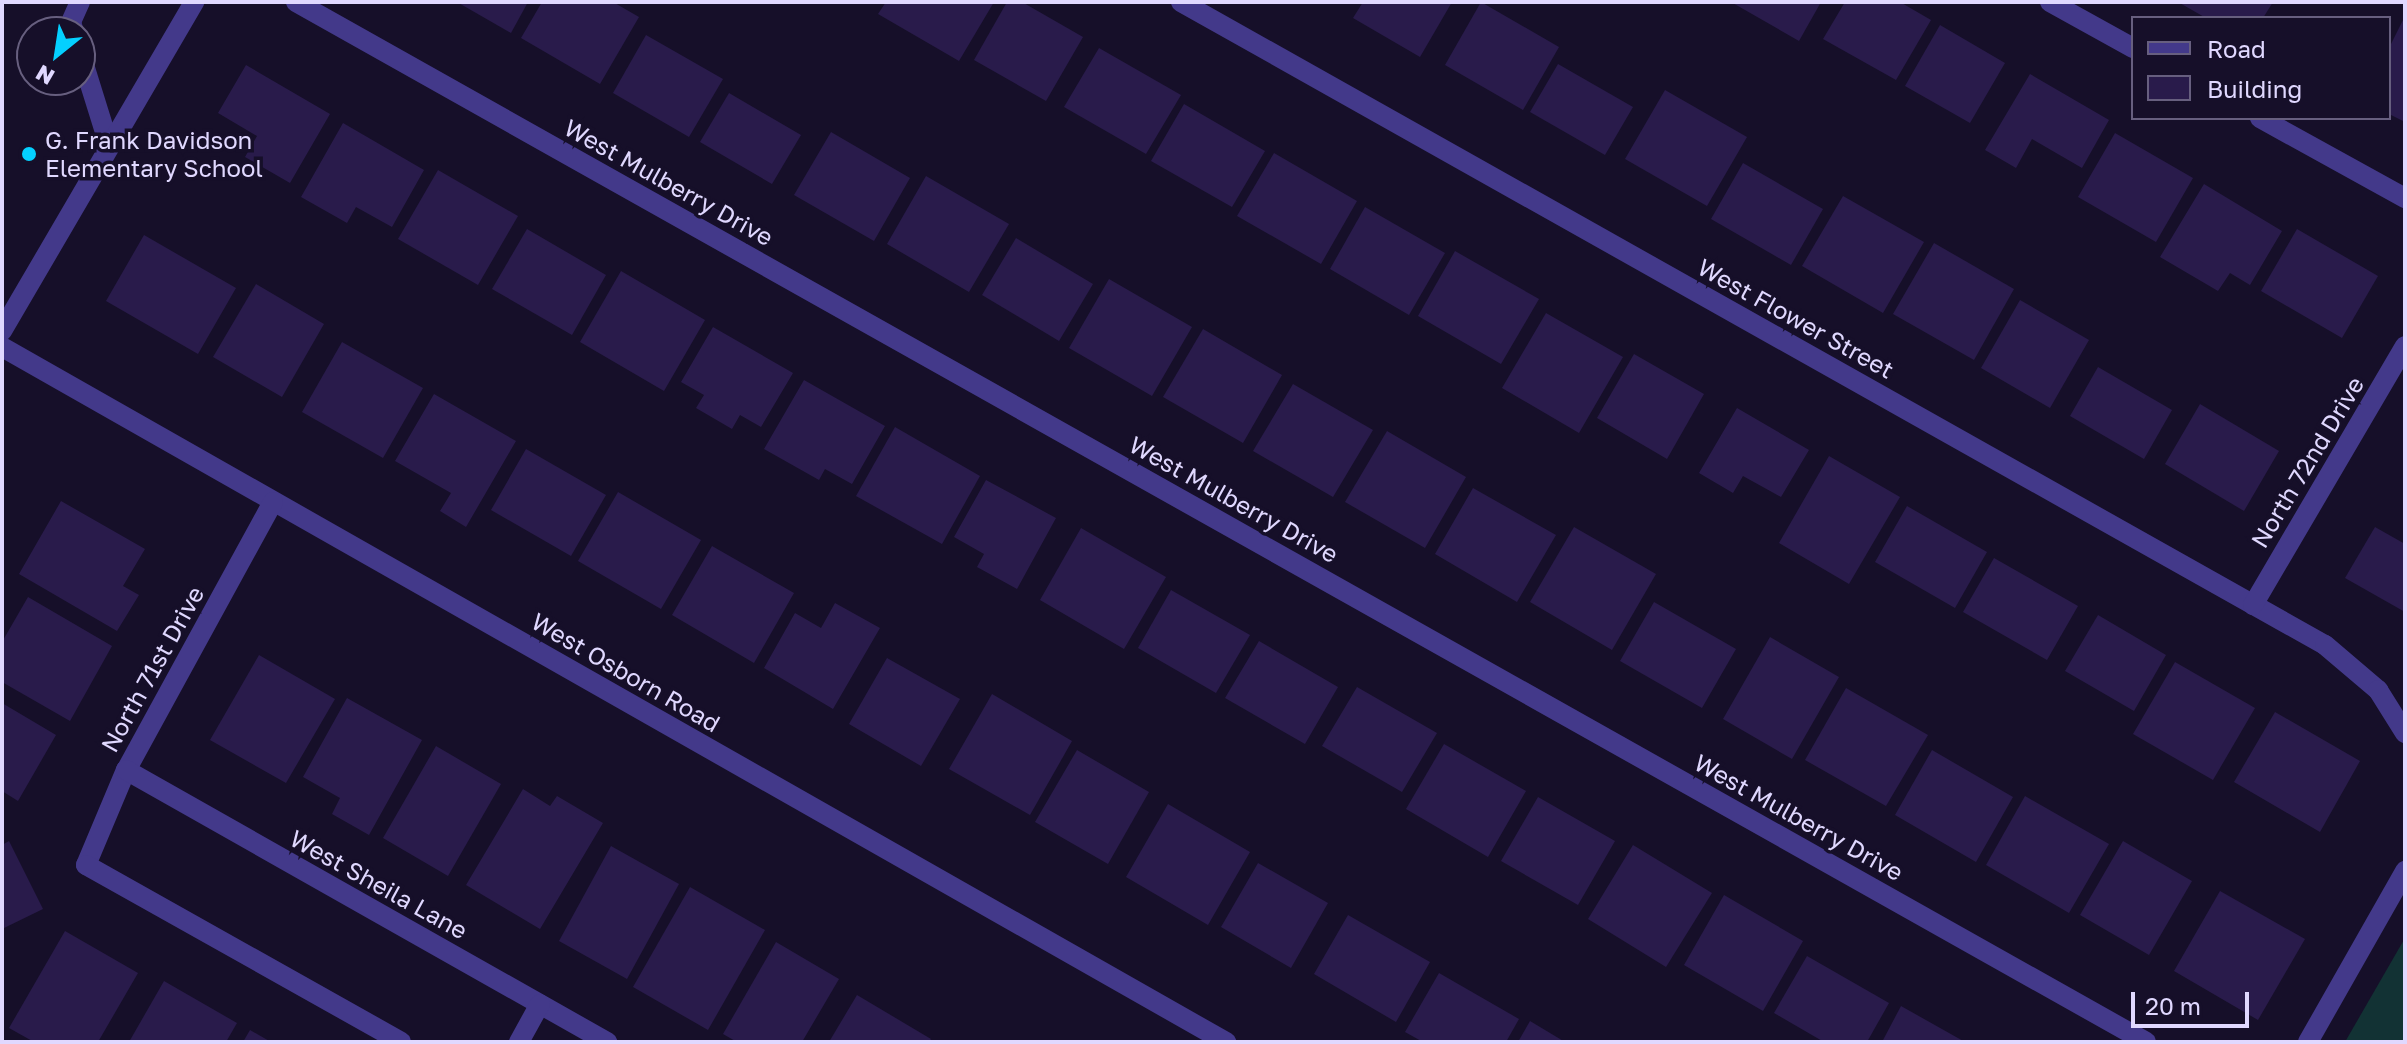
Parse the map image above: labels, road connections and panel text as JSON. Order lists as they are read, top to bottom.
{
  "streets": {
    "street": [
      "West Mulberry Drive",
      "West Flower Street",
      "North 72nd Drive",
      "North 71st Drive",
      "West Osborn Road",
      "West Sheila Lane"
    ]
  },
  "crossings": [
    ["West Flower Street", "North 72nd Drive"],
    ["North 71st Drive", "West Osborn Road"],
    ["North 71st Drive", "West Sheila Lane"]
  ],
  "places": ["G. Frank Davidson Elementary School"],
  "legend": ["Road", "Building"],
  "scale_bar": "20 m",
  "north": "bottom left"
}
